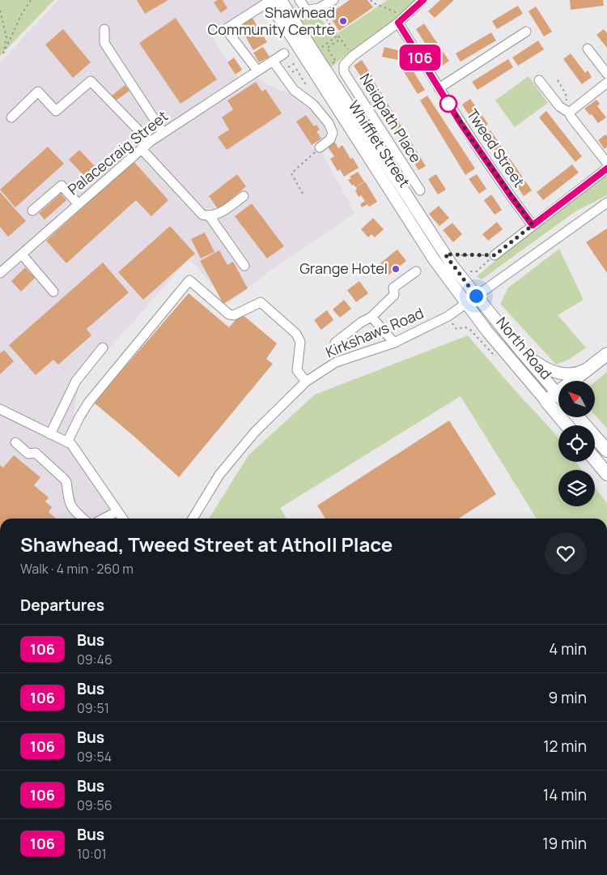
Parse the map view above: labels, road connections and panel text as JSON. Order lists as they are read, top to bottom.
{
  "streets": {
    "highway": ["North Road"],
    "main road": ["Whifflet Street"],
    "street": [
      "Neidpath Place",
      "Tweed Street",
      "Palacecraig Street",
      "Kirkshaws Road"
    ]
  },
  "crossings": [
    ["Whifflet Street", "Kirkshaws Road"],
    ["Whifflet Street", "North Road"],
    ["Kirkshaws Road", "North Road"]
  ],
  "places": ["Shawhead Community Centre", "Grange Hotel"],
  "lines": ["bus line 106"],
  "north": "top left",
  "page": {
    "on_map": "106",
    "heading": [
      ["Shawhead, Tweed Street at Atholl Place", "Walk · 4 min · 260 m"],
      "Departures"
    ],
    "list": [
      {
        "mark": "106",
        "name": "Bus",
        "note": "09:46",
        "value": "4 min"
      },
      {
        "mark": "106",
        "name": "Bus",
        "note": "09:51",
        "value": "9 min"
      },
      {
        "mark": "106",
        "name": "Bus",
        "note": "09:54",
        "value": "12 min"
      },
      {
        "mark": "106",
        "name": "Bus",
        "note": "09:56",
        "value": "14 min"
      },
      {
        "mark": "106",
        "name": "Bus",
        "note": "10:01",
        "value": "19 min"
      }
    ]
  }
}
